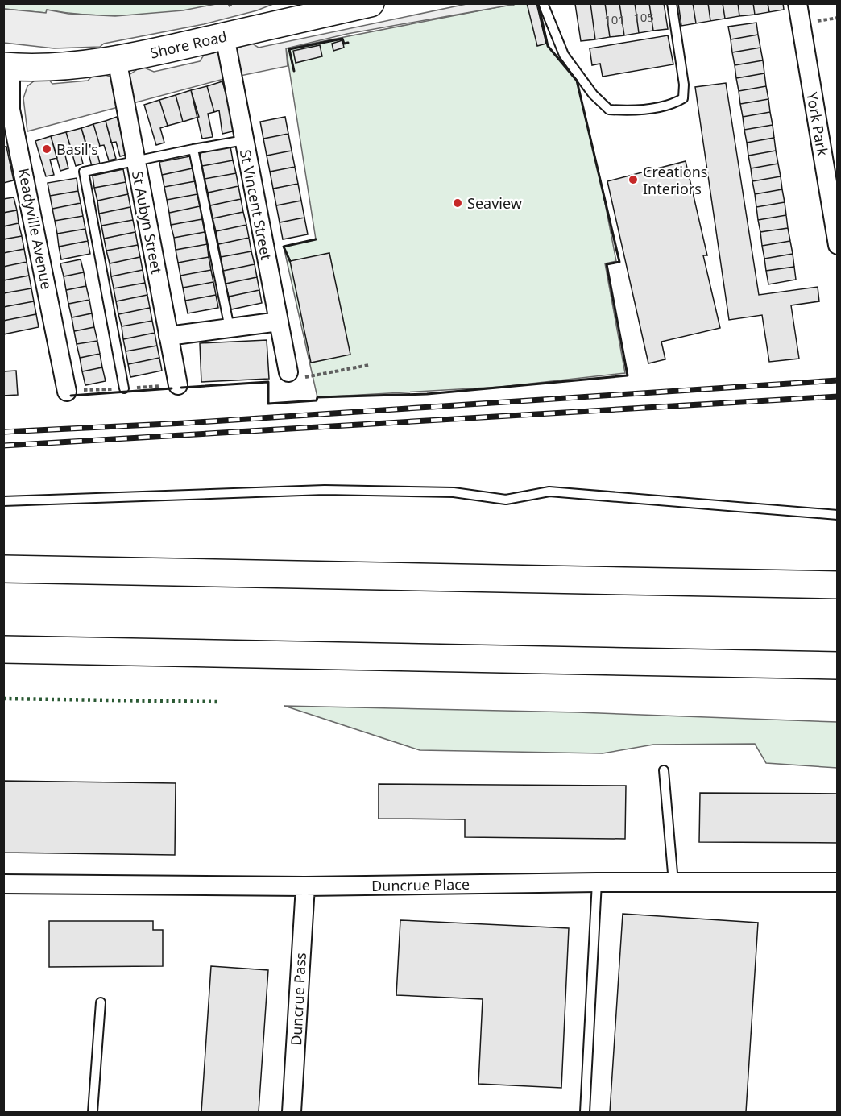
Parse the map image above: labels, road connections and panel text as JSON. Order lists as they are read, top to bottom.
{
  "streets": {
    "main road": ["Shore Road"],
    "street": [
      "York Park",
      "St Vincent Street",
      "St Aubyn Street",
      "Keadyville Avenue",
      "Duncrue Place",
      "Duncrue Pass"
    ]
  },
  "crossings": [
    ["Shore Road", "St Vincent Street"],
    ["Shore Road", "St Aubyn Street"],
    ["Shore Road", "Keadyville Avenue"],
    ["Duncrue Place", "Duncrue Pass"]
  ],
  "places": ["Basil's", "Creations Interiors", "Seaview"],
  "house_numbers": ["105", "101"]
}
